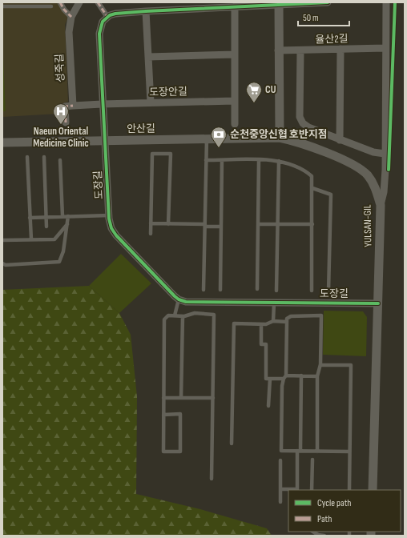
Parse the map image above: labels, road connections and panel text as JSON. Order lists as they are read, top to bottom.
{
  "streets": {
    "street": [
      "율산2길",
      "성죽길",
      "도장안길",
      "안산길",
      "도장길",
      "YULSAN-GIL"
    ]
  },
  "crossings": [
    ["도장안길", "도장길"],
    ["안산길", "도장길"],
    ["안산길", "YULSAN-GIL"],
    ["도장길", "YULSAN-GIL"]
  ],
  "places": {
    "supermarket": ["CU"],
    "hospital": ["Naeun Oriental Medicine Clinic"],
    "bank": ["순천중앙신협 호반지점"]
  },
  "legend": ["Cycle path", "Path"],
  "scale_bar": "50 m"
}
